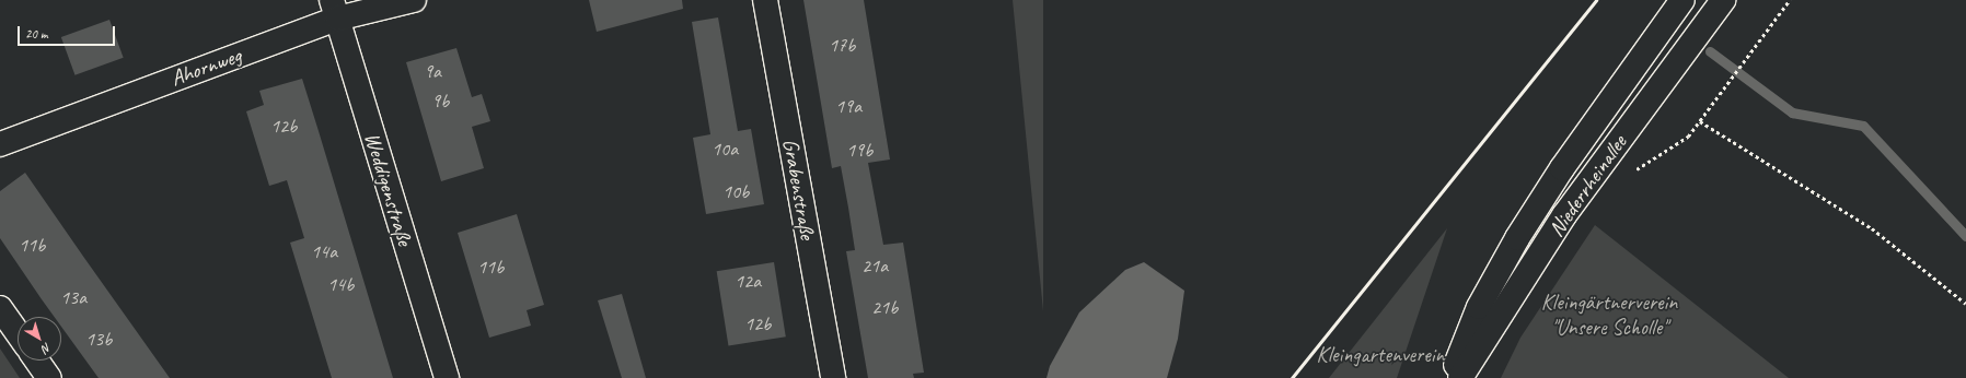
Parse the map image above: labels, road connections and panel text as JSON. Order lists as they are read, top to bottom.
{
  "streets": {
    "street": [
      "Ahornweg",
      "Niederrheinallee",
      "Weddigenstraße",
      "Grabenstraße"
    ]
  },
  "crossings": [
    ["Ahornweg", "Weddigenstraße"]
  ],
  "parks": ["Kleingärtnerverein \"Unsere Scholle\"", "Kleingartenverein"],
  "house_numbers": [
    "17b",
    "9a",
    "9b",
    "19a",
    "12b",
    "10a",
    "19b",
    "10b",
    "11b",
    "14a",
    "21a",
    "11b",
    "12a",
    "14b",
    "13a",
    "21b",
    "12b",
    "13b"
  ],
  "scale_bar": "20 m",
  "north": "bottom right"
}
